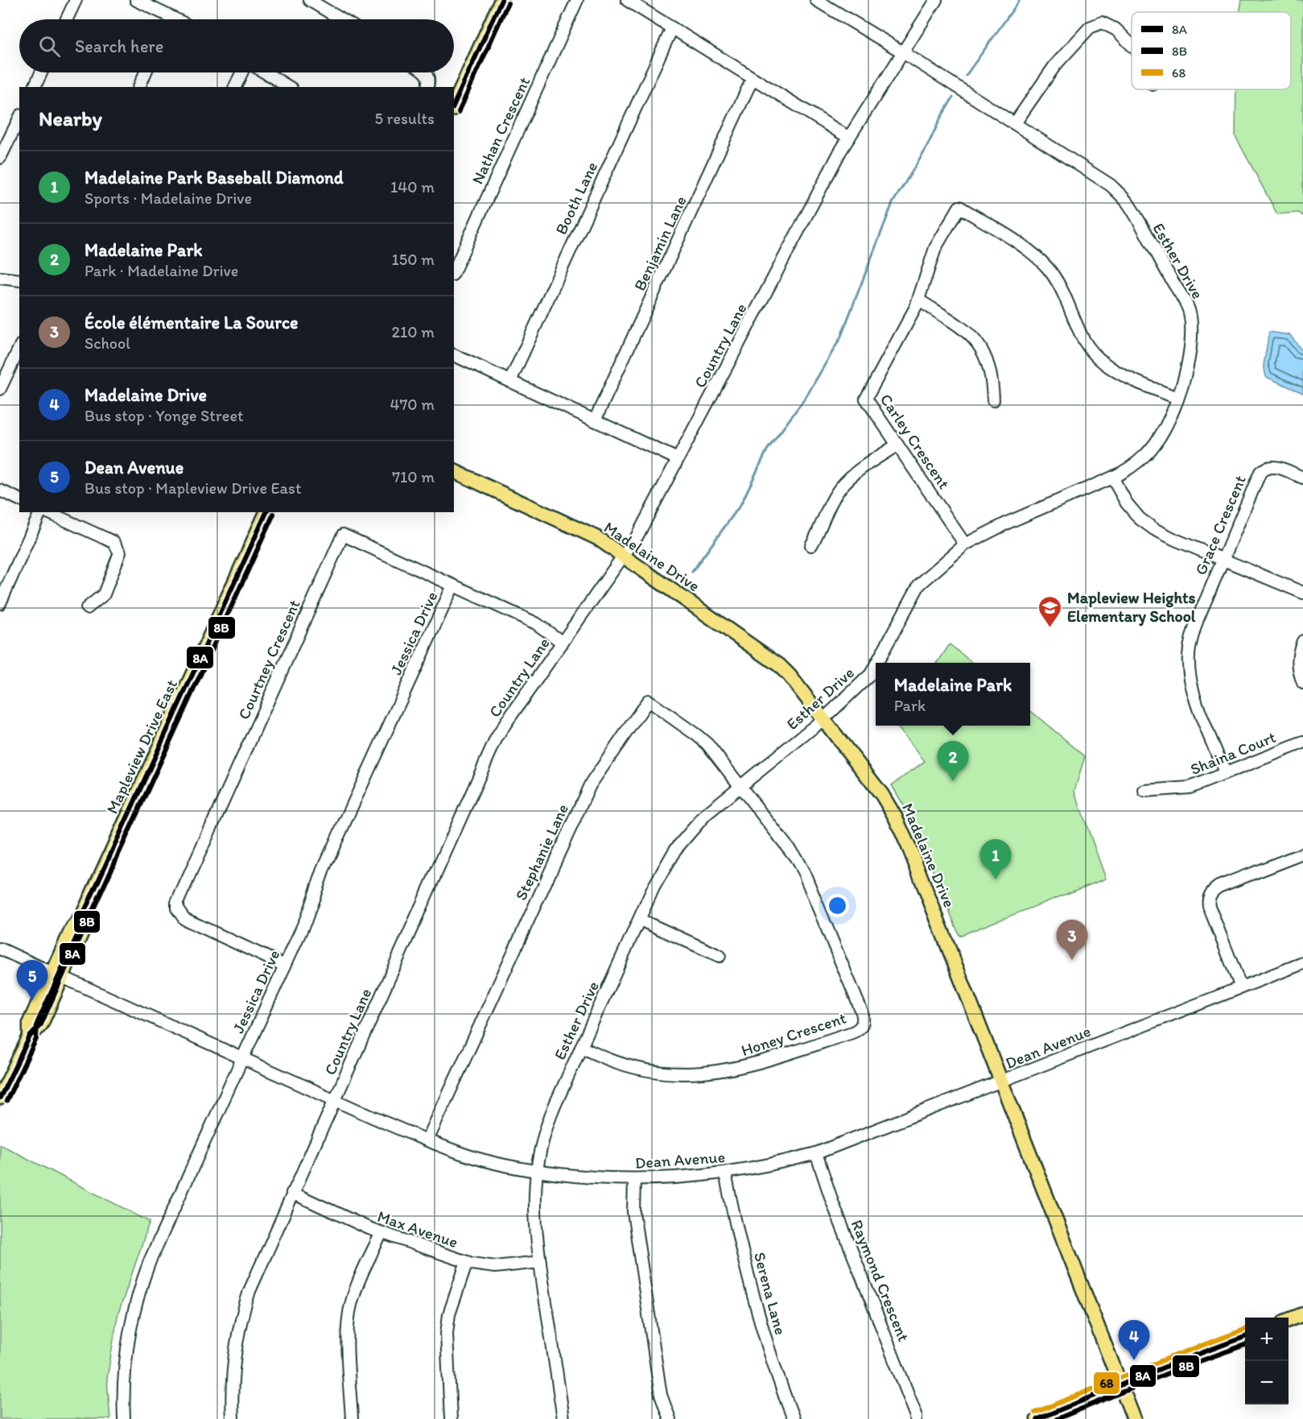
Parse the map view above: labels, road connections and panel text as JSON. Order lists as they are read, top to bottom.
{
  "streets": {
    "main road": ["Madelaine Drive", "Mapleview Drive East"],
    "street": [
      "Nathan Crescent",
      "Booth Lane",
      "Benjamin Lane",
      "Esther Drive",
      "Country Lane",
      "Carley Crescent",
      "Grace Crescent",
      "Jessica Drive",
      "Courtney Crescent",
      "Shaina Court",
      "Stephanie Lane",
      "Honey Crescent",
      "Dean Avenue",
      "Max Avenue",
      "Raymond Crescent",
      "Serena Lane"
    ]
  },
  "crossings": [
    ["Esther Drive", "Country Lane"],
    ["Esther Drive", "Carley Crescent"],
    ["Esther Drive", "Madelaine Drive"],
    ["Esther Drive", "Stephanie Lane"],
    ["Esther Drive", "Honey Crescent"],
    ["Esther Drive", "Dean Avenue"],
    ["Esther Drive", "Max Avenue"],
    ["Country Lane", "Madelaine Drive"],
    ["Country Lane", "Courtney Crescent"],
    ["Country Lane", "Dean Avenue"],
    ["Country Lane", "Max Avenue"],
    ["Grace Crescent", "Shaina Court"],
    ["Madelaine Drive", "Dean Avenue"],
    ["Jessica Drive", "Courtney Crescent"],
    ["Jessica Drive", "Dean Avenue"],
    ["Mapleview Drive East", "Dean Avenue"],
    ["Stephanie Lane", "Honey Crescent"],
    ["Stephanie Lane", "Dean Avenue"],
    ["Dean Avenue", "Raymond Crescent"],
    ["Dean Avenue", "Serena Lane"]
  ],
  "places": {
    "school or university": ["Mapleview Heights Elementary School"]
  },
  "lines": ["transit line 8A", "transit line 8B", "transit line 68"],
  "legend": ["8A", "8B", "68"],
  "page": {
    "search": "Search here",
    "heading": ["Nearby", "5 results"],
    "list": [
      {
        "mark": "1",
        "name": "Madelaine Park Baseball Diamond",
        "note": "Sports · Madelaine Drive",
        "value": "140 m"
      },
      {
        "mark": "2",
        "name": "Madelaine Park",
        "note": "Park · Madelaine Drive",
        "value": "150 m"
      },
      {
        "mark": "3",
        "name": "École élémentaire La Source",
        "note": "School",
        "value": "210 m"
      },
      {
        "mark": "4",
        "name": "Madelaine Drive",
        "note": "Bus stop · Yonge Street",
        "value": "470 m"
      },
      {
        "mark": "5",
        "name": "Dean Avenue",
        "note": "Bus stop · Mapleview Drive East",
        "value": "710 m"
      }
    ],
    "popup": ["Madelaine Park", "Park"],
    "pins": [
      "2",
      "1",
      "3",
      "5",
      "4"
    ],
    "map_buttons": ["+", "−"]
  }
}
